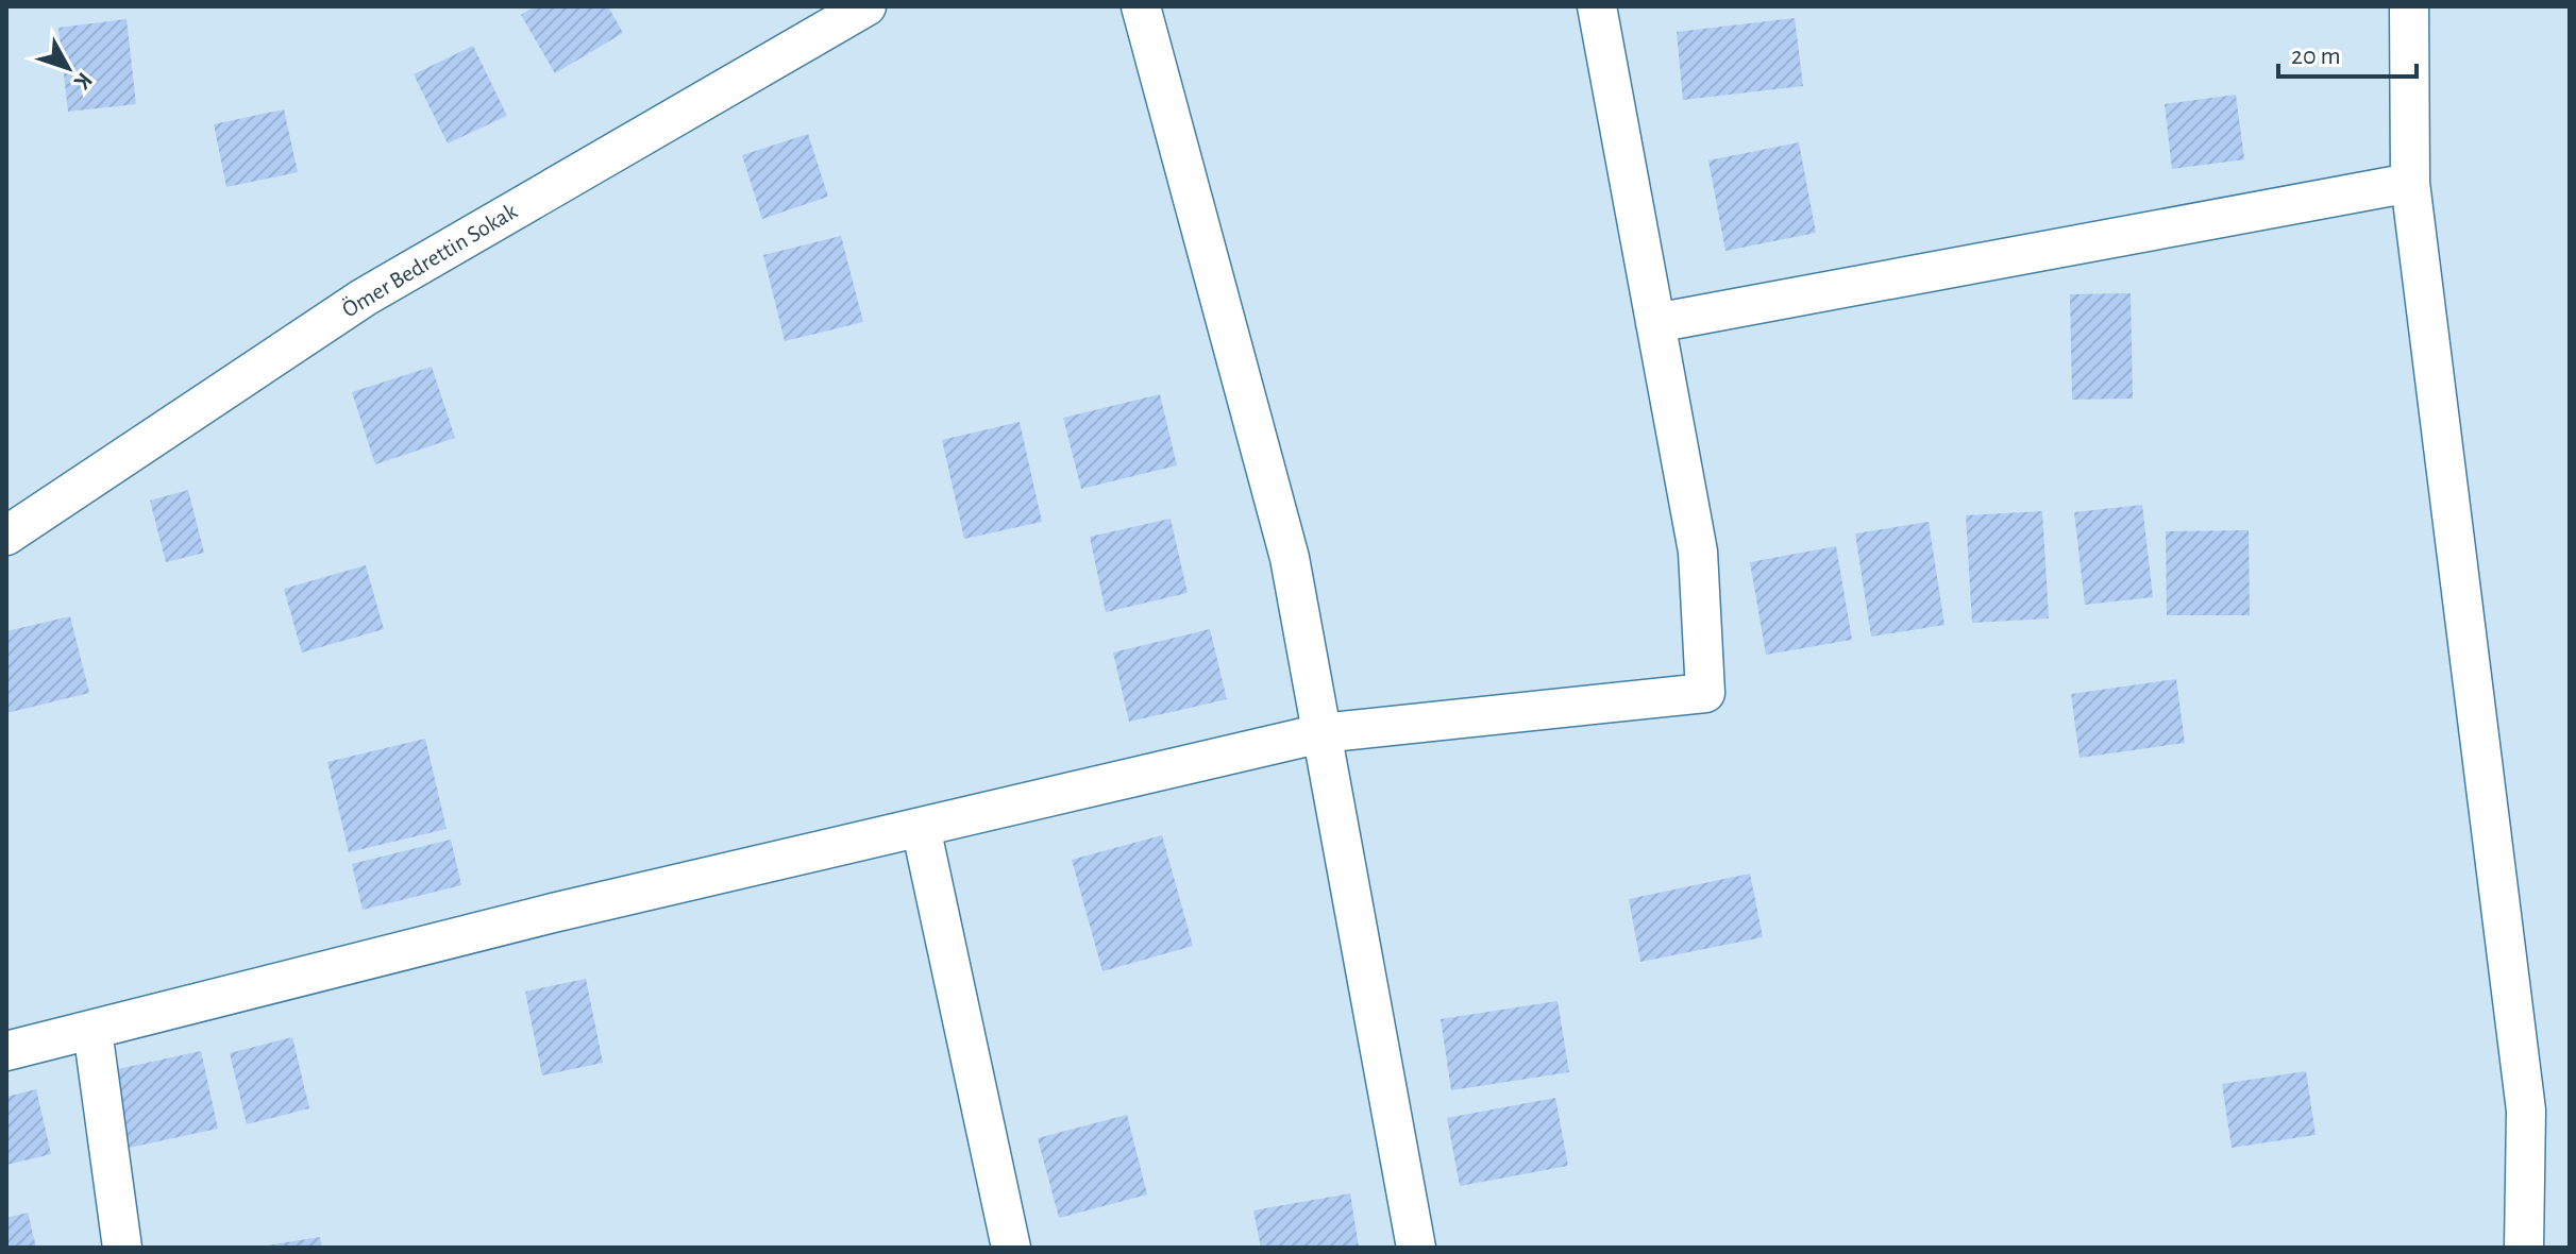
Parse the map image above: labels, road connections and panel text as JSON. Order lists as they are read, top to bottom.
{
  "streets": {
    "street": ["Ömer Bedrettin Sokak"]
  },
  "scale_bar": "20 m",
  "north": "bottom right"
}
